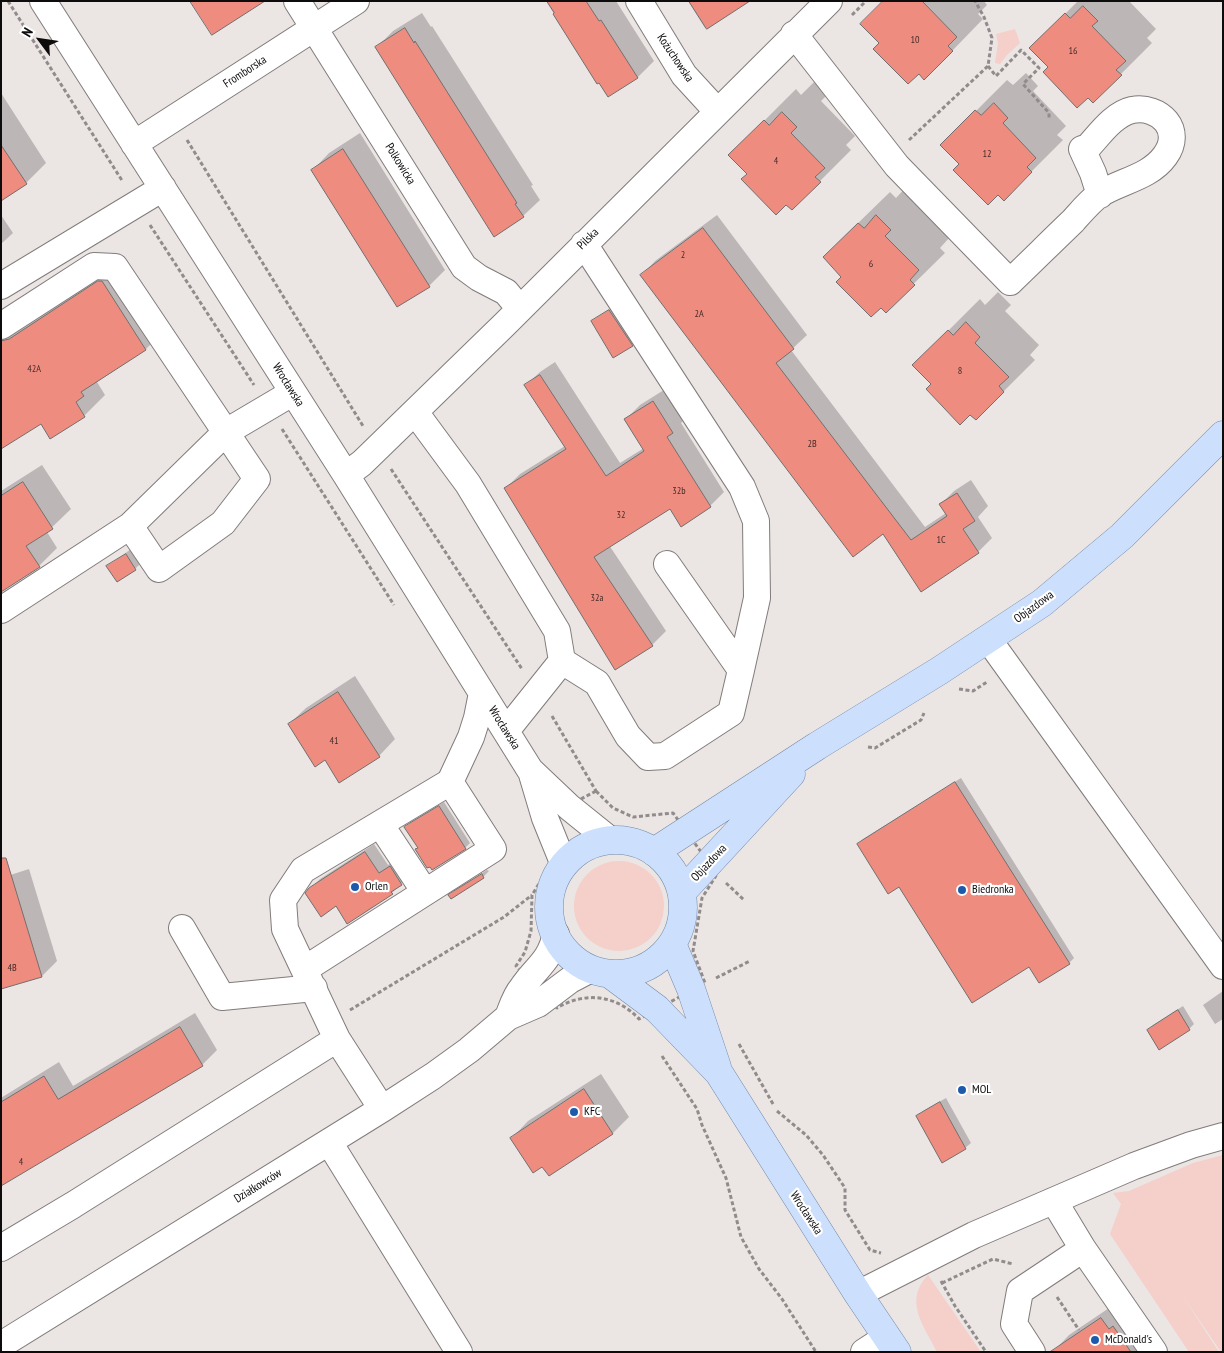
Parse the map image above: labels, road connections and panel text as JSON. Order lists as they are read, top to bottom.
{
  "streets": {
    "main road": ["Wrocławska", "Objazdowa"],
    "street": [
      "Kożuchowska",
      "Fromborska",
      "Polkowicka",
      "Pilska",
      "Działkowców"
    ]
  },
  "crossings": [
    ["Kożuchowska", "Pilska"],
    ["Fromborska", "Polkowicka"],
    ["Fromborska", "Wrocławska"],
    ["Polkowicka", "Pilska"],
    ["Pilska", "Wrocławska"],
    ["Wrocławska", "Objazdowa"],
    ["Wrocławska", "Działkowców"],
    ["Objazdowa", "Działkowców"]
  ],
  "places": [
    "Orlen",
    "Biedronka",
    "MOL",
    "KFC",
    "McDonald's"
  ],
  "house_numbers": [
    "10",
    "16",
    "12",
    "4",
    "2",
    "6",
    "2A",
    "42A",
    "8",
    "2B",
    "32b",
    "32",
    "1C",
    "32a",
    "41",
    "4B",
    "4"
  ],
  "north": "top left"
}
